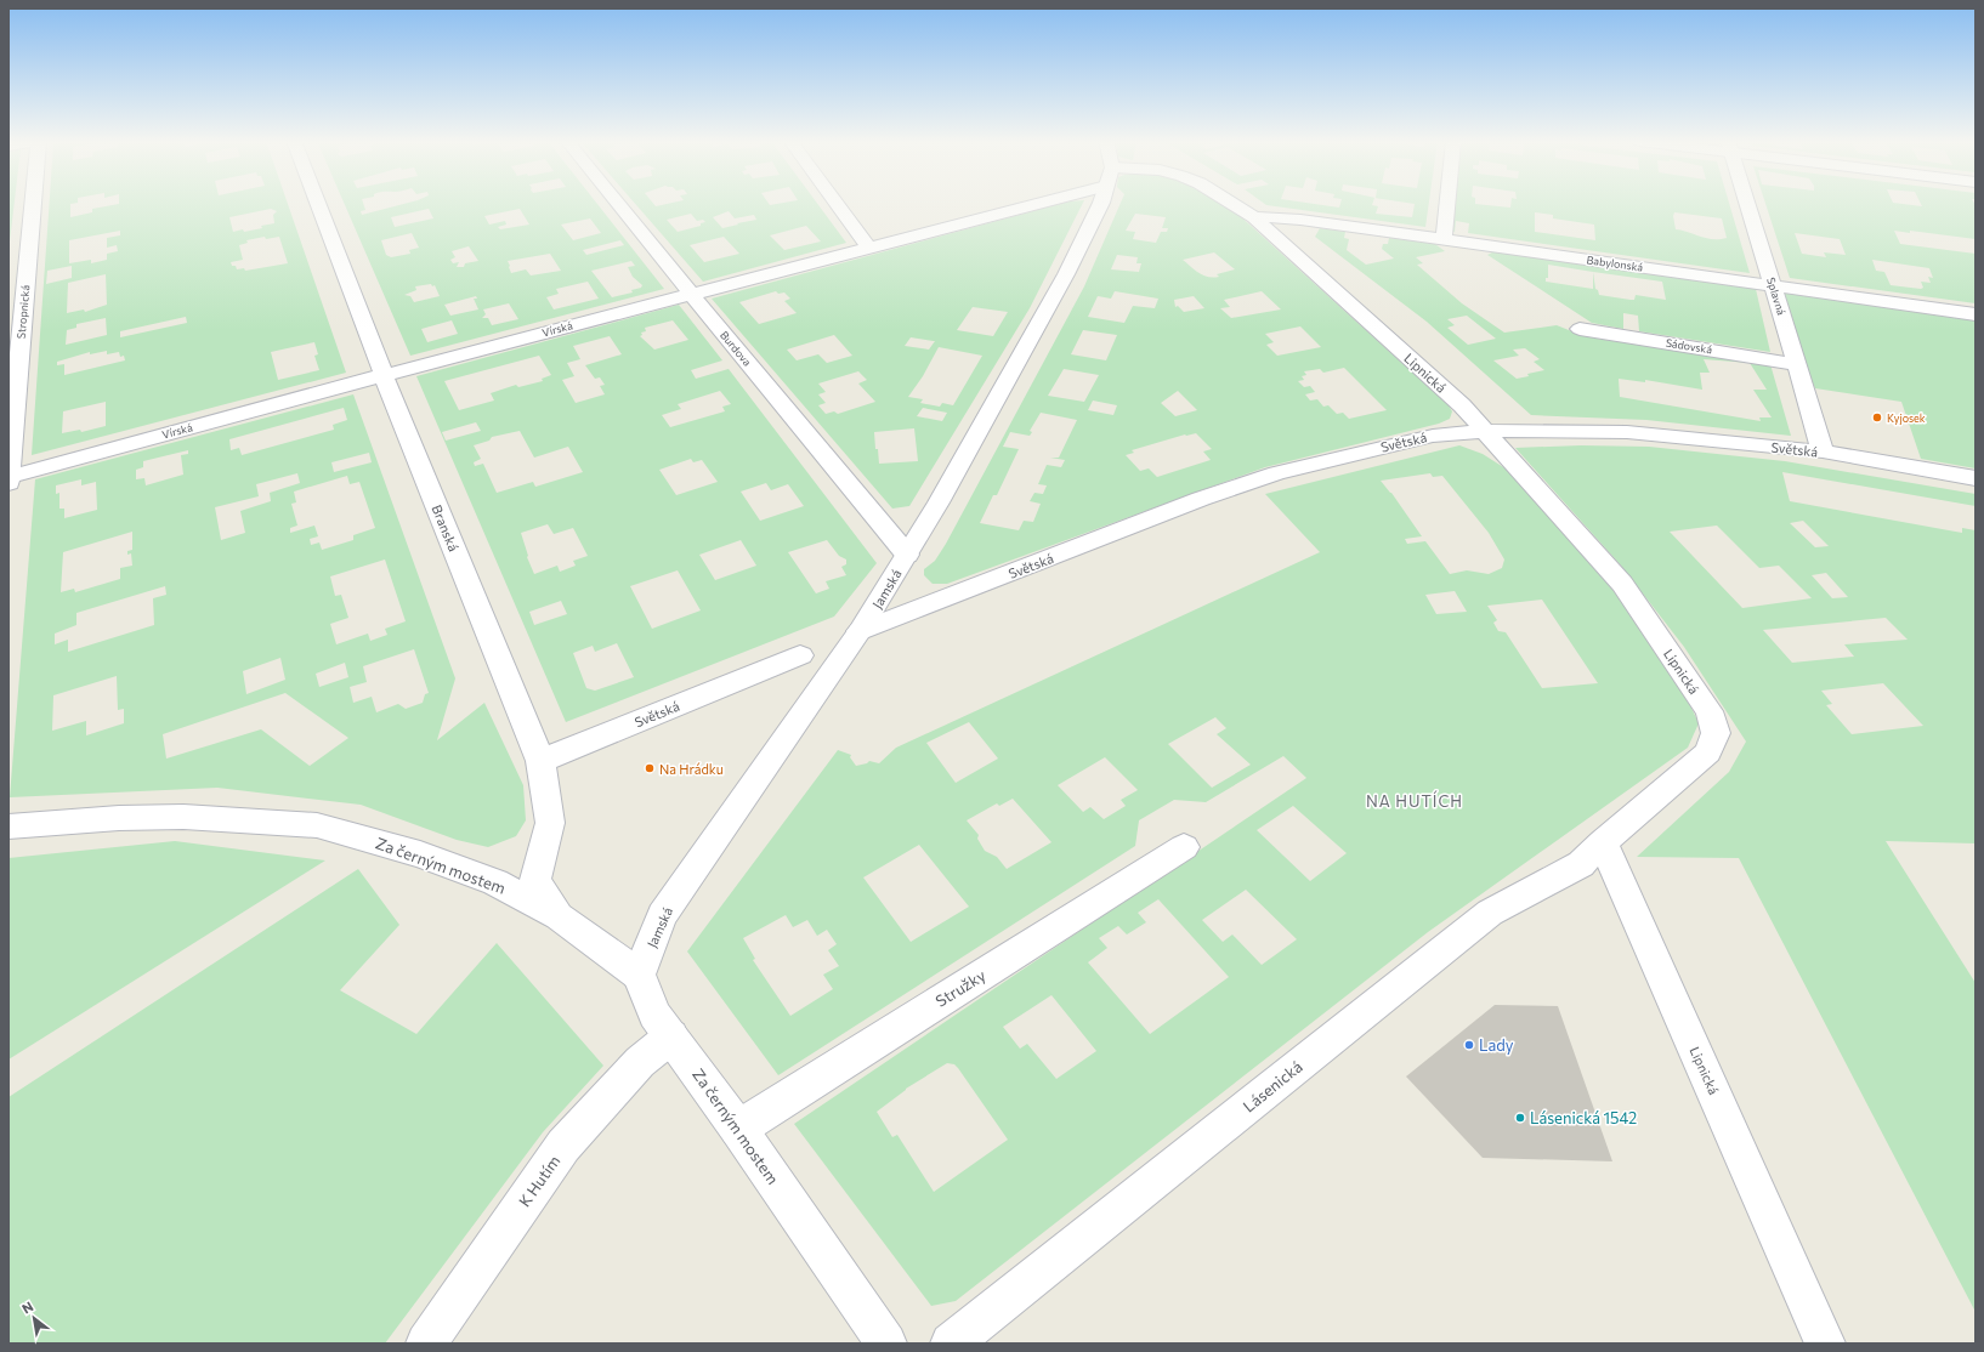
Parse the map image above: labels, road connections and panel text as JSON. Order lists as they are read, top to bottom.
{
  "streets": {
    "street": [
      "Babylonská",
      "Splavná",
      "Stropnická",
      "Vírská",
      "Sádovská",
      "Burdova",
      "Lipnická",
      "Světská",
      "Branská",
      "Jamská",
      "Za černým mostem",
      "Stružky",
      "Lásenická",
      "K Hutím"
    ]
  },
  "crossings": [
    ["Babylonská", "Splavná"],
    ["Babylonská", "Lipnická"],
    ["Splavná", "Sádovská"],
    ["Splavná", "Světská"],
    ["Stropnická", "Vírská"],
    ["Vírská", "Burdova"],
    ["Vírská", "Branská"],
    ["Burdova", "Jamská"],
    ["Lipnická", "Světská"],
    ["Lipnická", "Lásenická"],
    ["Světská", "Branská"],
    ["Světská", "Jamská"],
    ["Branská", "Za černým mostem"],
    ["Jamská", "Za černým mostem"],
    ["Za černým mostem", "Stružky"],
    ["Za černým mostem", "K Hutím"]
  ],
  "districts": ["NA HUTÍCH"],
  "places": [
    "Kyjosek",
    "Na Hrádku",
    "Lady",
    "Lásenická 1542"
  ],
  "north": "top left"
}
